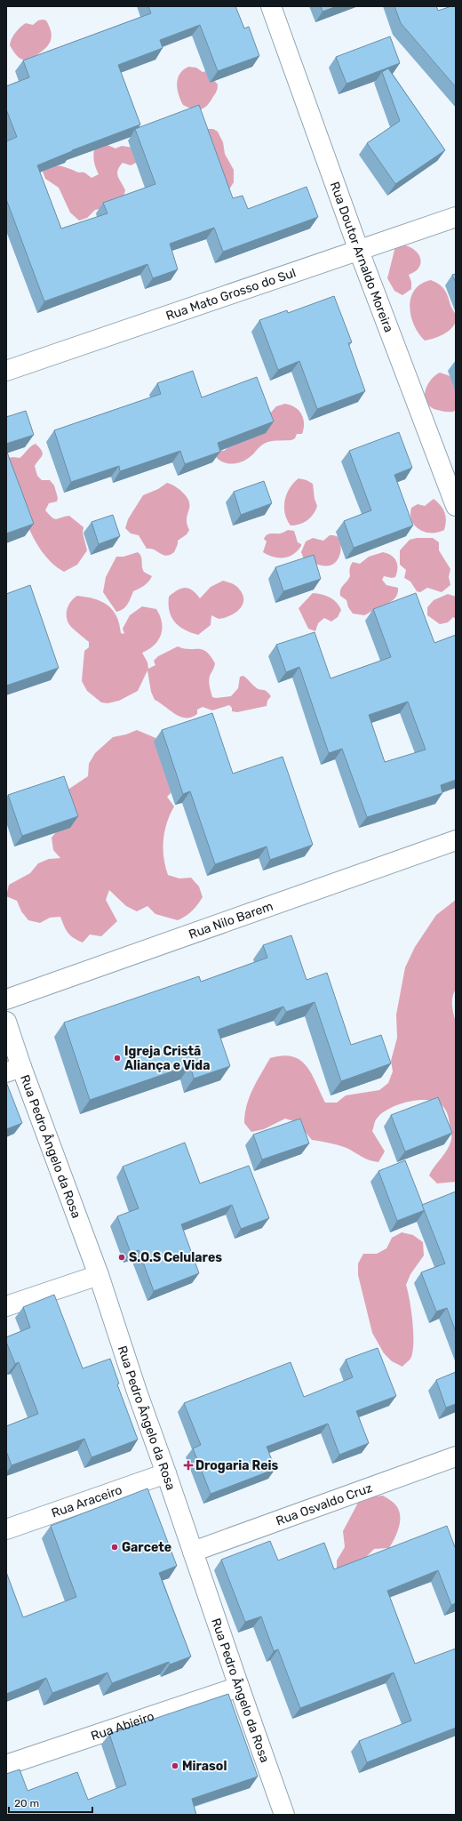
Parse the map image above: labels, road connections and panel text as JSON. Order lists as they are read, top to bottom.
{
  "streets": {
    "street": [
      "Rua Doutor Arnaldo Moreira",
      "Rua Mato Grosso do Sul",
      "Rua Nilo Barem",
      "Rua Pedro Ângelo da Rosa",
      "Rua Araceiro",
      "Rua Osvaldo Cruz",
      "Rua Abieiro"
    ]
  },
  "crossings": [
    ["Rua Doutor Arnaldo Moreira", "Rua Mato Grosso do Sul"],
    ["Rua Pedro Ângelo da Rosa", "Rua Araceiro"],
    ["Rua Pedro Ângelo da Rosa", "Rua Osvaldo Cruz"],
    ["Rua Pedro Ângelo da Rosa", "Rua Abieiro"]
  ],
  "places": {
    "other": [
      "Igreja Cristã Aliança e Vida",
      "S.O.S Celulares",
      "Garcete",
      "Mirasol"
    ],
    "health": ["Drogaria Reis"]
  },
  "scale_bar": "20 m"
}
